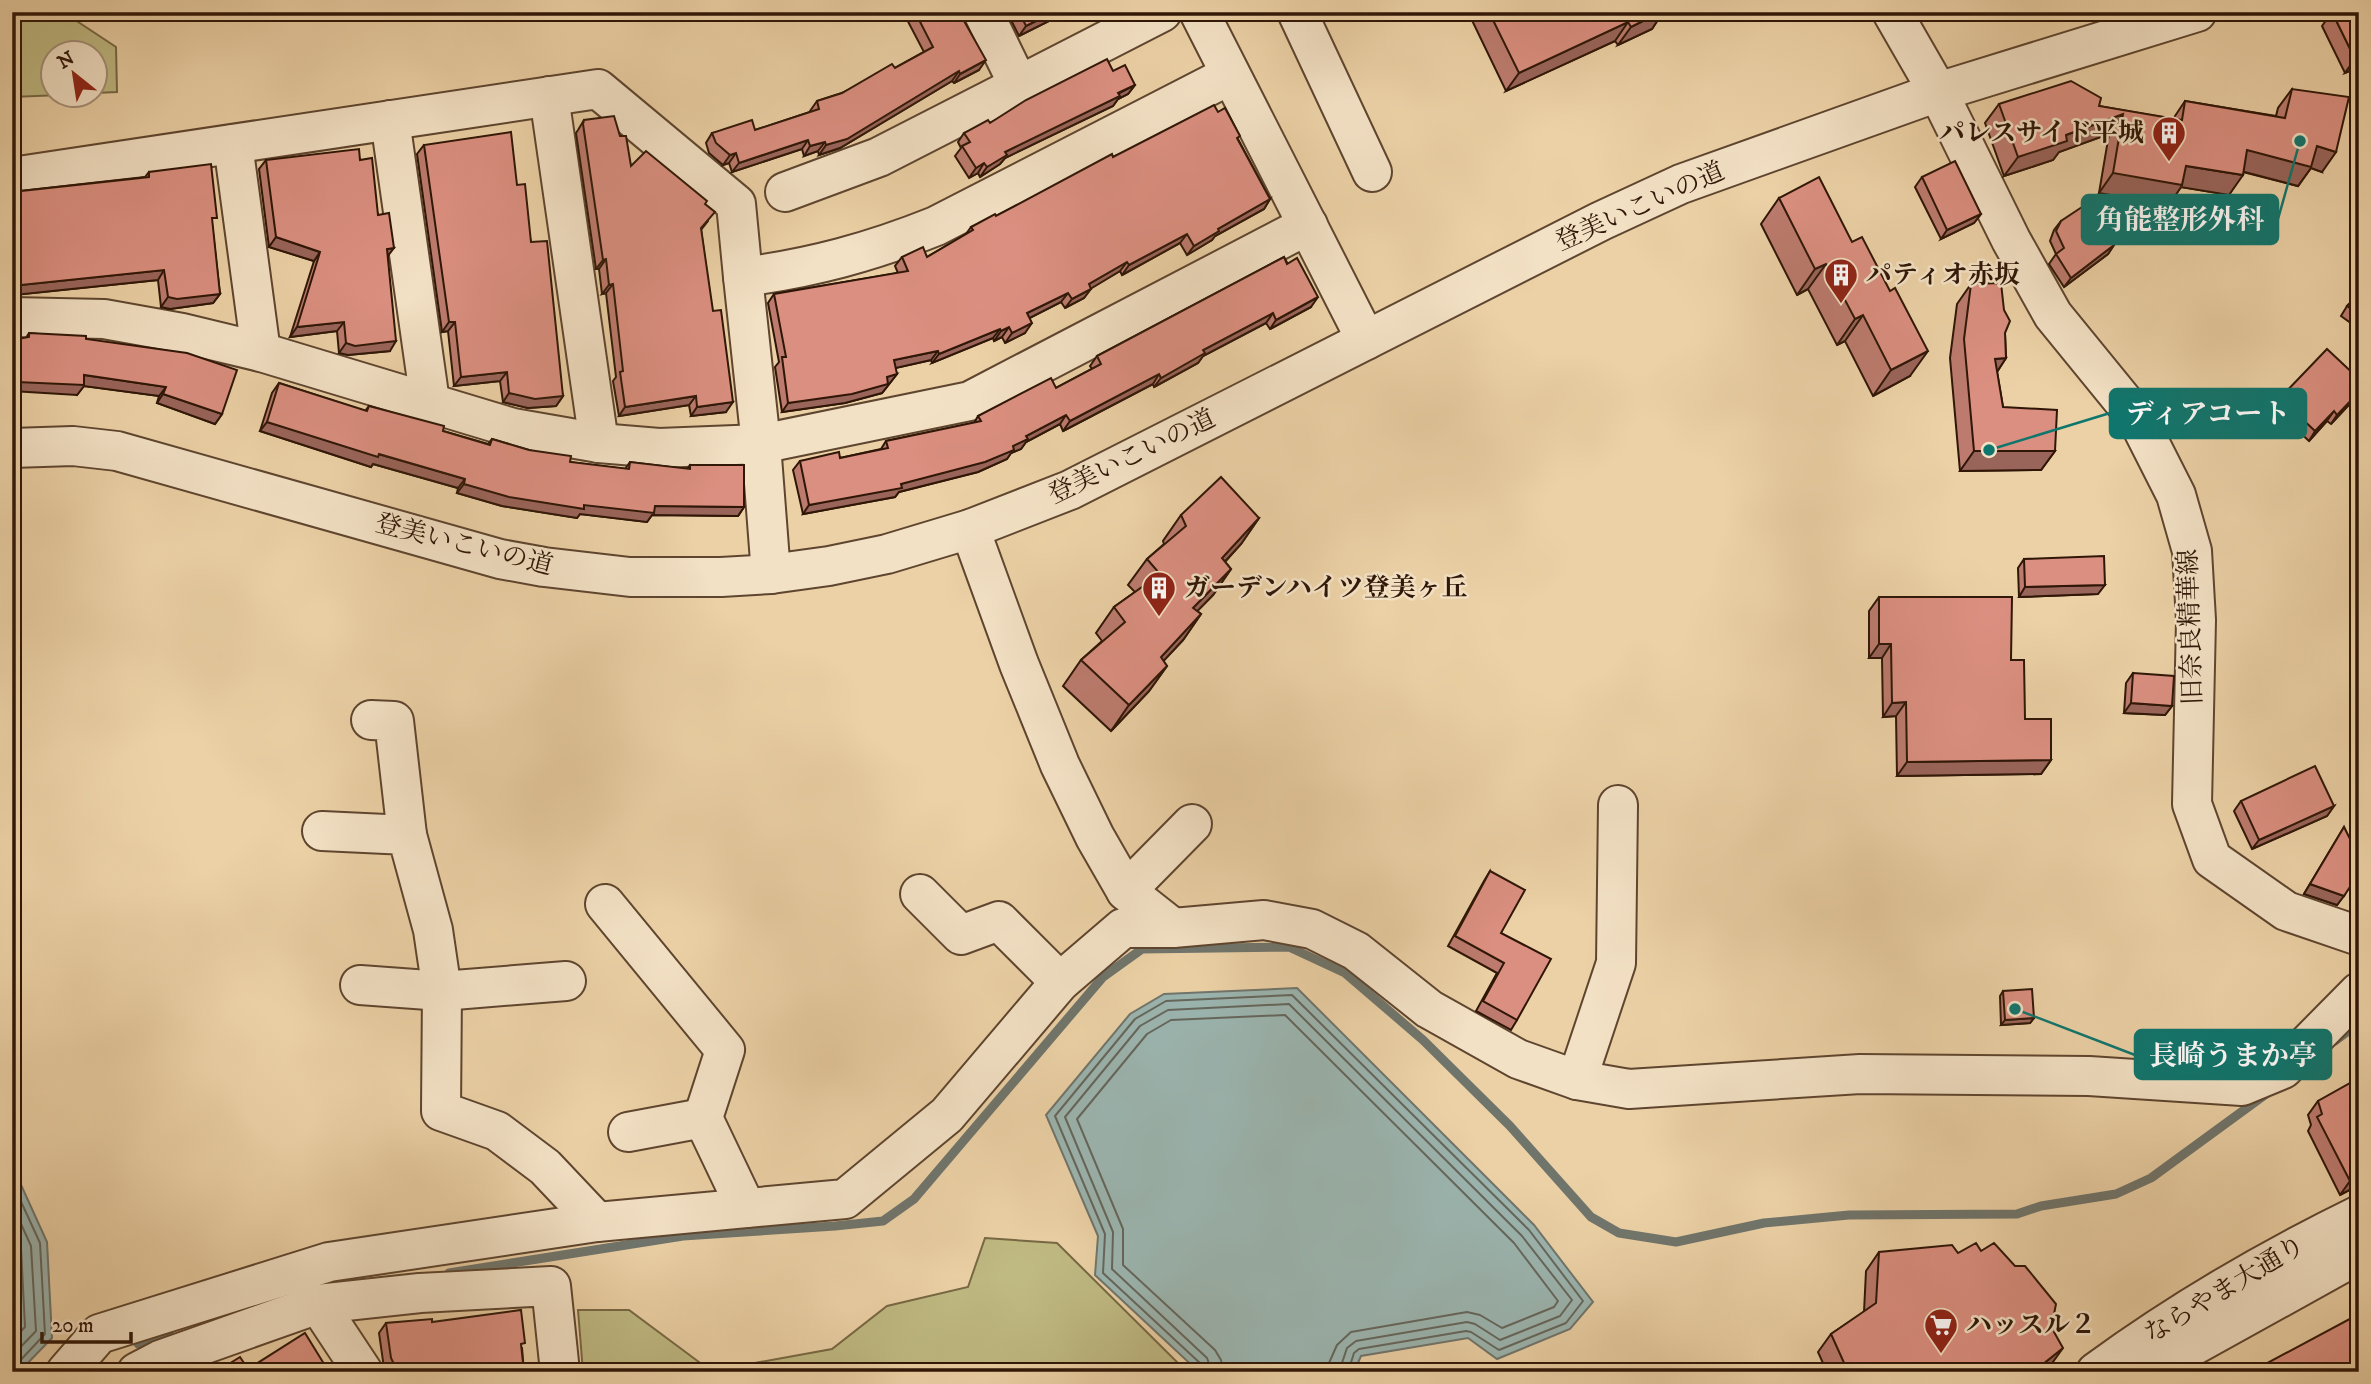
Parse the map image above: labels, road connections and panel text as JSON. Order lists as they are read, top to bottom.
{
  "streets": {
    "street": ["登美いこいの道", "旧奈良精華線", "ならやま大通り"]
  },
  "crossings": [
    ["登美いこいの道", "旧奈良精華線"]
  ],
  "places": {
    "other": ["角能整形外科", "ディアコート", "長崎うまか亭"],
    "building": ["パレスサイド平城", "パティオ赤坂", "ガーデンハイツ登美ヶ丘"],
    "supermarket": ["ハッスル２"]
  },
  "scale_bar": "20 m",
  "north": "top left"
}
